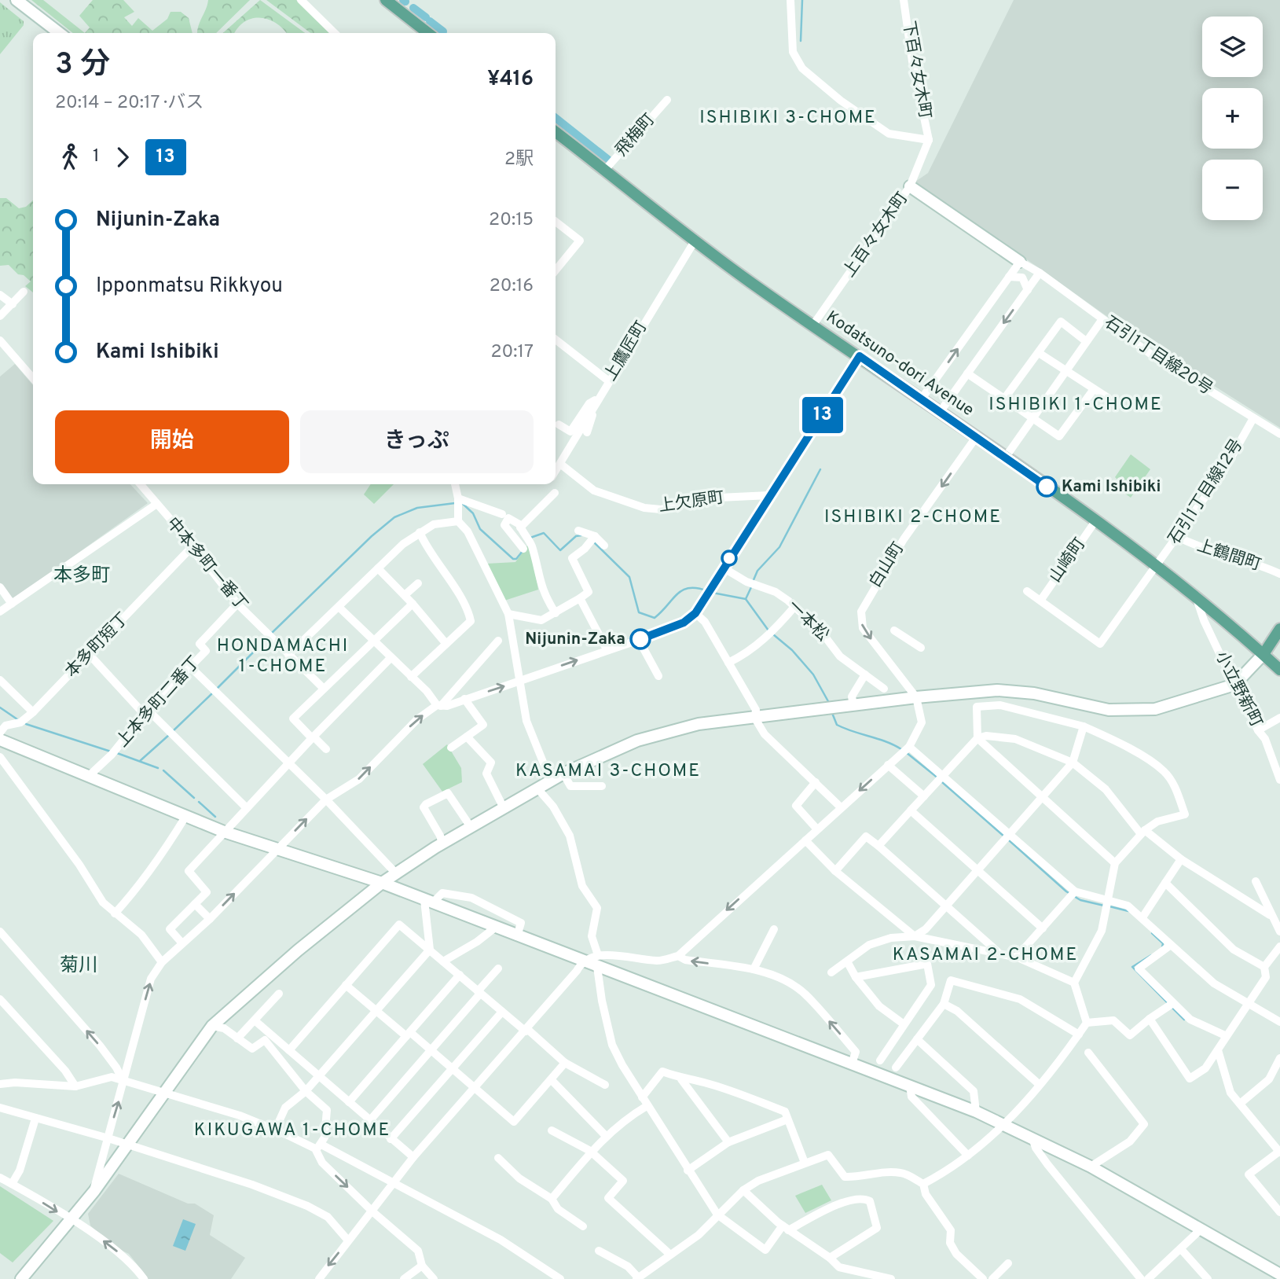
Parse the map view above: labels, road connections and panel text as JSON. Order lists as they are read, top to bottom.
{
  "streets": {
    "main road": ["Kodatsuno-dori Avenue"],
    "street": [
      "下百々女木町",
      "飛梅町",
      "上百々女木町",
      "上鷹匠町",
      "石引1丁目線20号",
      "石引1丁目線12号",
      "上欠原町",
      "上鶴間町",
      "山崎町",
      "中本多町一番丁",
      "白山町",
      "一本松",
      "本多町短丁",
      "小立野新町",
      "上本多町二番丁"
    ]
  },
  "crossings": [
    ["下百々女木町", "上百々女木町"],
    ["飛梅町", "Kodatsuno-dori Avenue"],
    ["上百々女木町", "Kodatsuno-dori Avenue"],
    ["上鷹匠町", "Kodatsuno-dori Avenue"],
    ["上鷹匠町", "上欠原町"],
    ["石引1丁目線20号", "石引1丁目線12号"],
    ["Kodatsuno-dori Avenue", "石引1丁目線12号"],
    ["Kodatsuno-dori Avenue", "山崎町"],
    ["Kodatsuno-dori Avenue", "白山町"],
    ["Kodatsuno-dori Avenue", "小立野新町"],
    ["石引1丁目線12号", "上鶴間町"],
    ["石引1丁目線12号", "山崎町"],
    ["中本多町一番丁", "本多町短丁"],
    ["中本多町一番丁", "上本多町二番丁"]
  ],
  "one_way": ["白山町"],
  "districts": [
    "ISHIBIKI 3-CHOME",
    "ISHIBIKI 1-CHOME",
    "ISHIBIKI 2-CHOME",
    "本多町",
    "HONDAMACHI 1-CHOME",
    "KASAMAI 3-CHOME",
    "KASAMAI 2-CHOME",
    "菊川",
    "KIKUGAWA 1-CHOME"
  ],
  "places": ["Kami Ishibiki", "Nijunin-Zaka"],
  "lines": ["bus line 13"],
  "page": {
    "on_map": "13",
    "map_buttons": ["+", "−"],
    "heading": ["3 分", "20:14 – 20:17 · バス", "¥416"],
    "legs": ["1", "13", "2駅"],
    "list": [
      {
        "name": "Nijunin-Zaka",
        "value": "20:15"
      },
      {
        "name": "Ipponmatsu Rikkyou",
        "value": "20:16"
      },
      {
        "name": "Kami Ishibiki",
        "value": "20:17"
      }
    ],
    "buttons": ["開始", "きっぷ"]
  }
}
